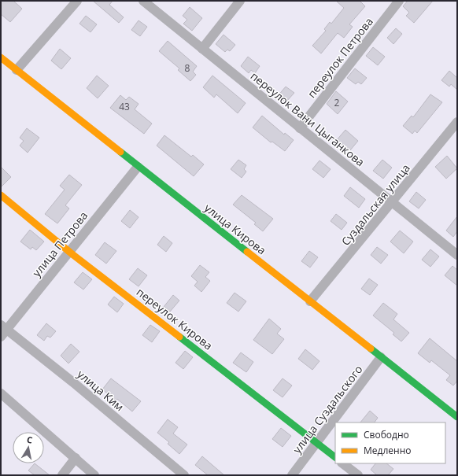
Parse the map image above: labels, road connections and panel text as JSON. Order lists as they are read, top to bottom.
{
  "streets": {
    "street": [
      "переулок Петрова",
      "переулок Вани Цыганкова",
      "Суздальская улица",
      "улица Кирова",
      "улица Петрова",
      "переулок Кирова",
      "улица Ким",
      "улица Суздальского"
    ]
  },
  "crossings": [
    ["переулок Петрова", "переулок Вани Цыганкова"],
    ["переулок Вани Цыганкова", "Суздальская улица"],
    ["Суздальская улица", "улица Кирова"],
    ["улица Кирова", "улица Петрова"],
    ["улица Кирова", "улица Суздальского"],
    ["улица Петрова", "переулок Кирова"],
    ["улица Петрова", "улица Ким"],
    ["переулок Кирова", "улица Суздальского"]
  ],
  "house_numbers": ["8", "2", "43"],
  "legend": ["Свободно", "Медленно"],
  "north": "top"
}
